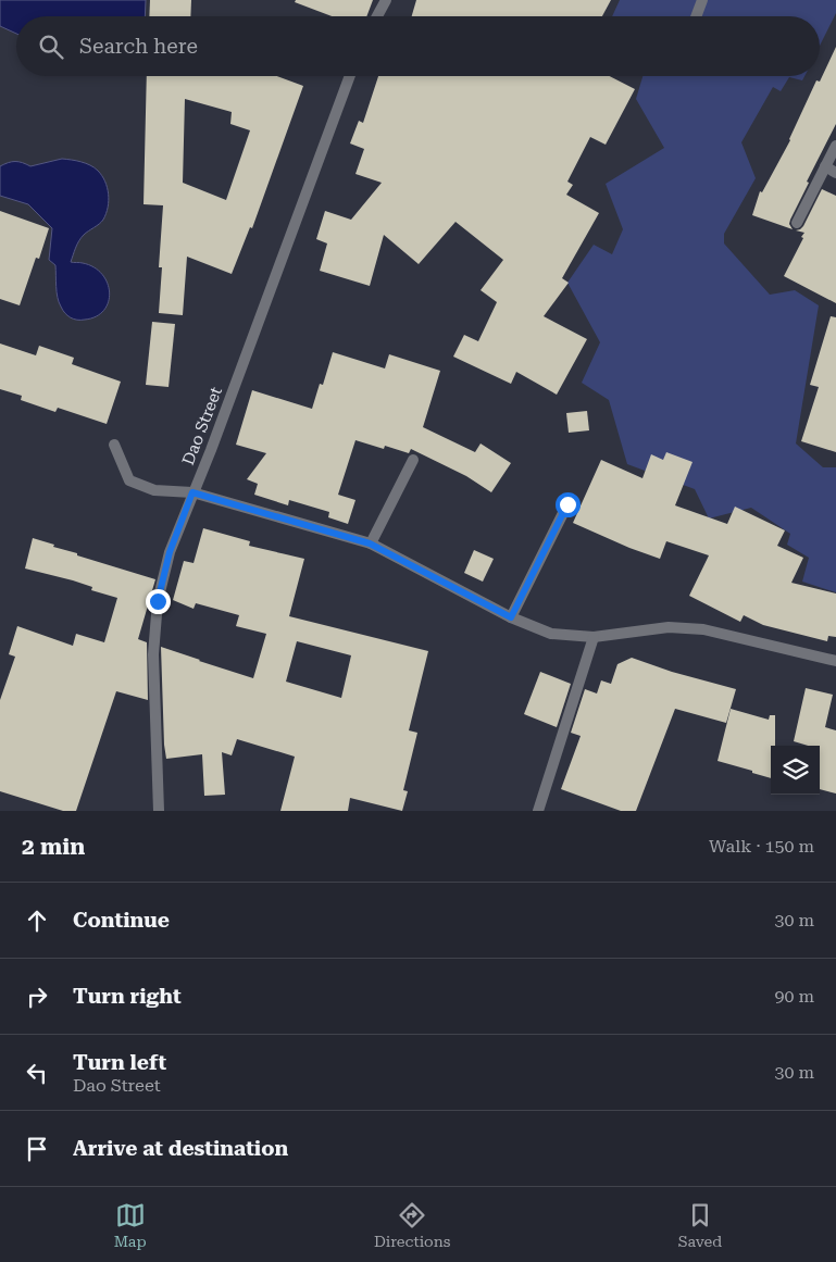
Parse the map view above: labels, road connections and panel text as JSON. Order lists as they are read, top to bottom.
{
  "streets": {
    "street": ["Dao Street"]
  },
  "page": {
    "search": "Search here",
    "heading": ["2 min", "Walk · 150 m"],
    "list": [
      ["Continue", "30 m"],
      ["Turn right", "90 m"],
      ["Turn left", "Dao Street", "30 m"],
      "Arrive at destination"
    ],
    "nav": ["Map", "Directions", "Saved"]
  }
}
